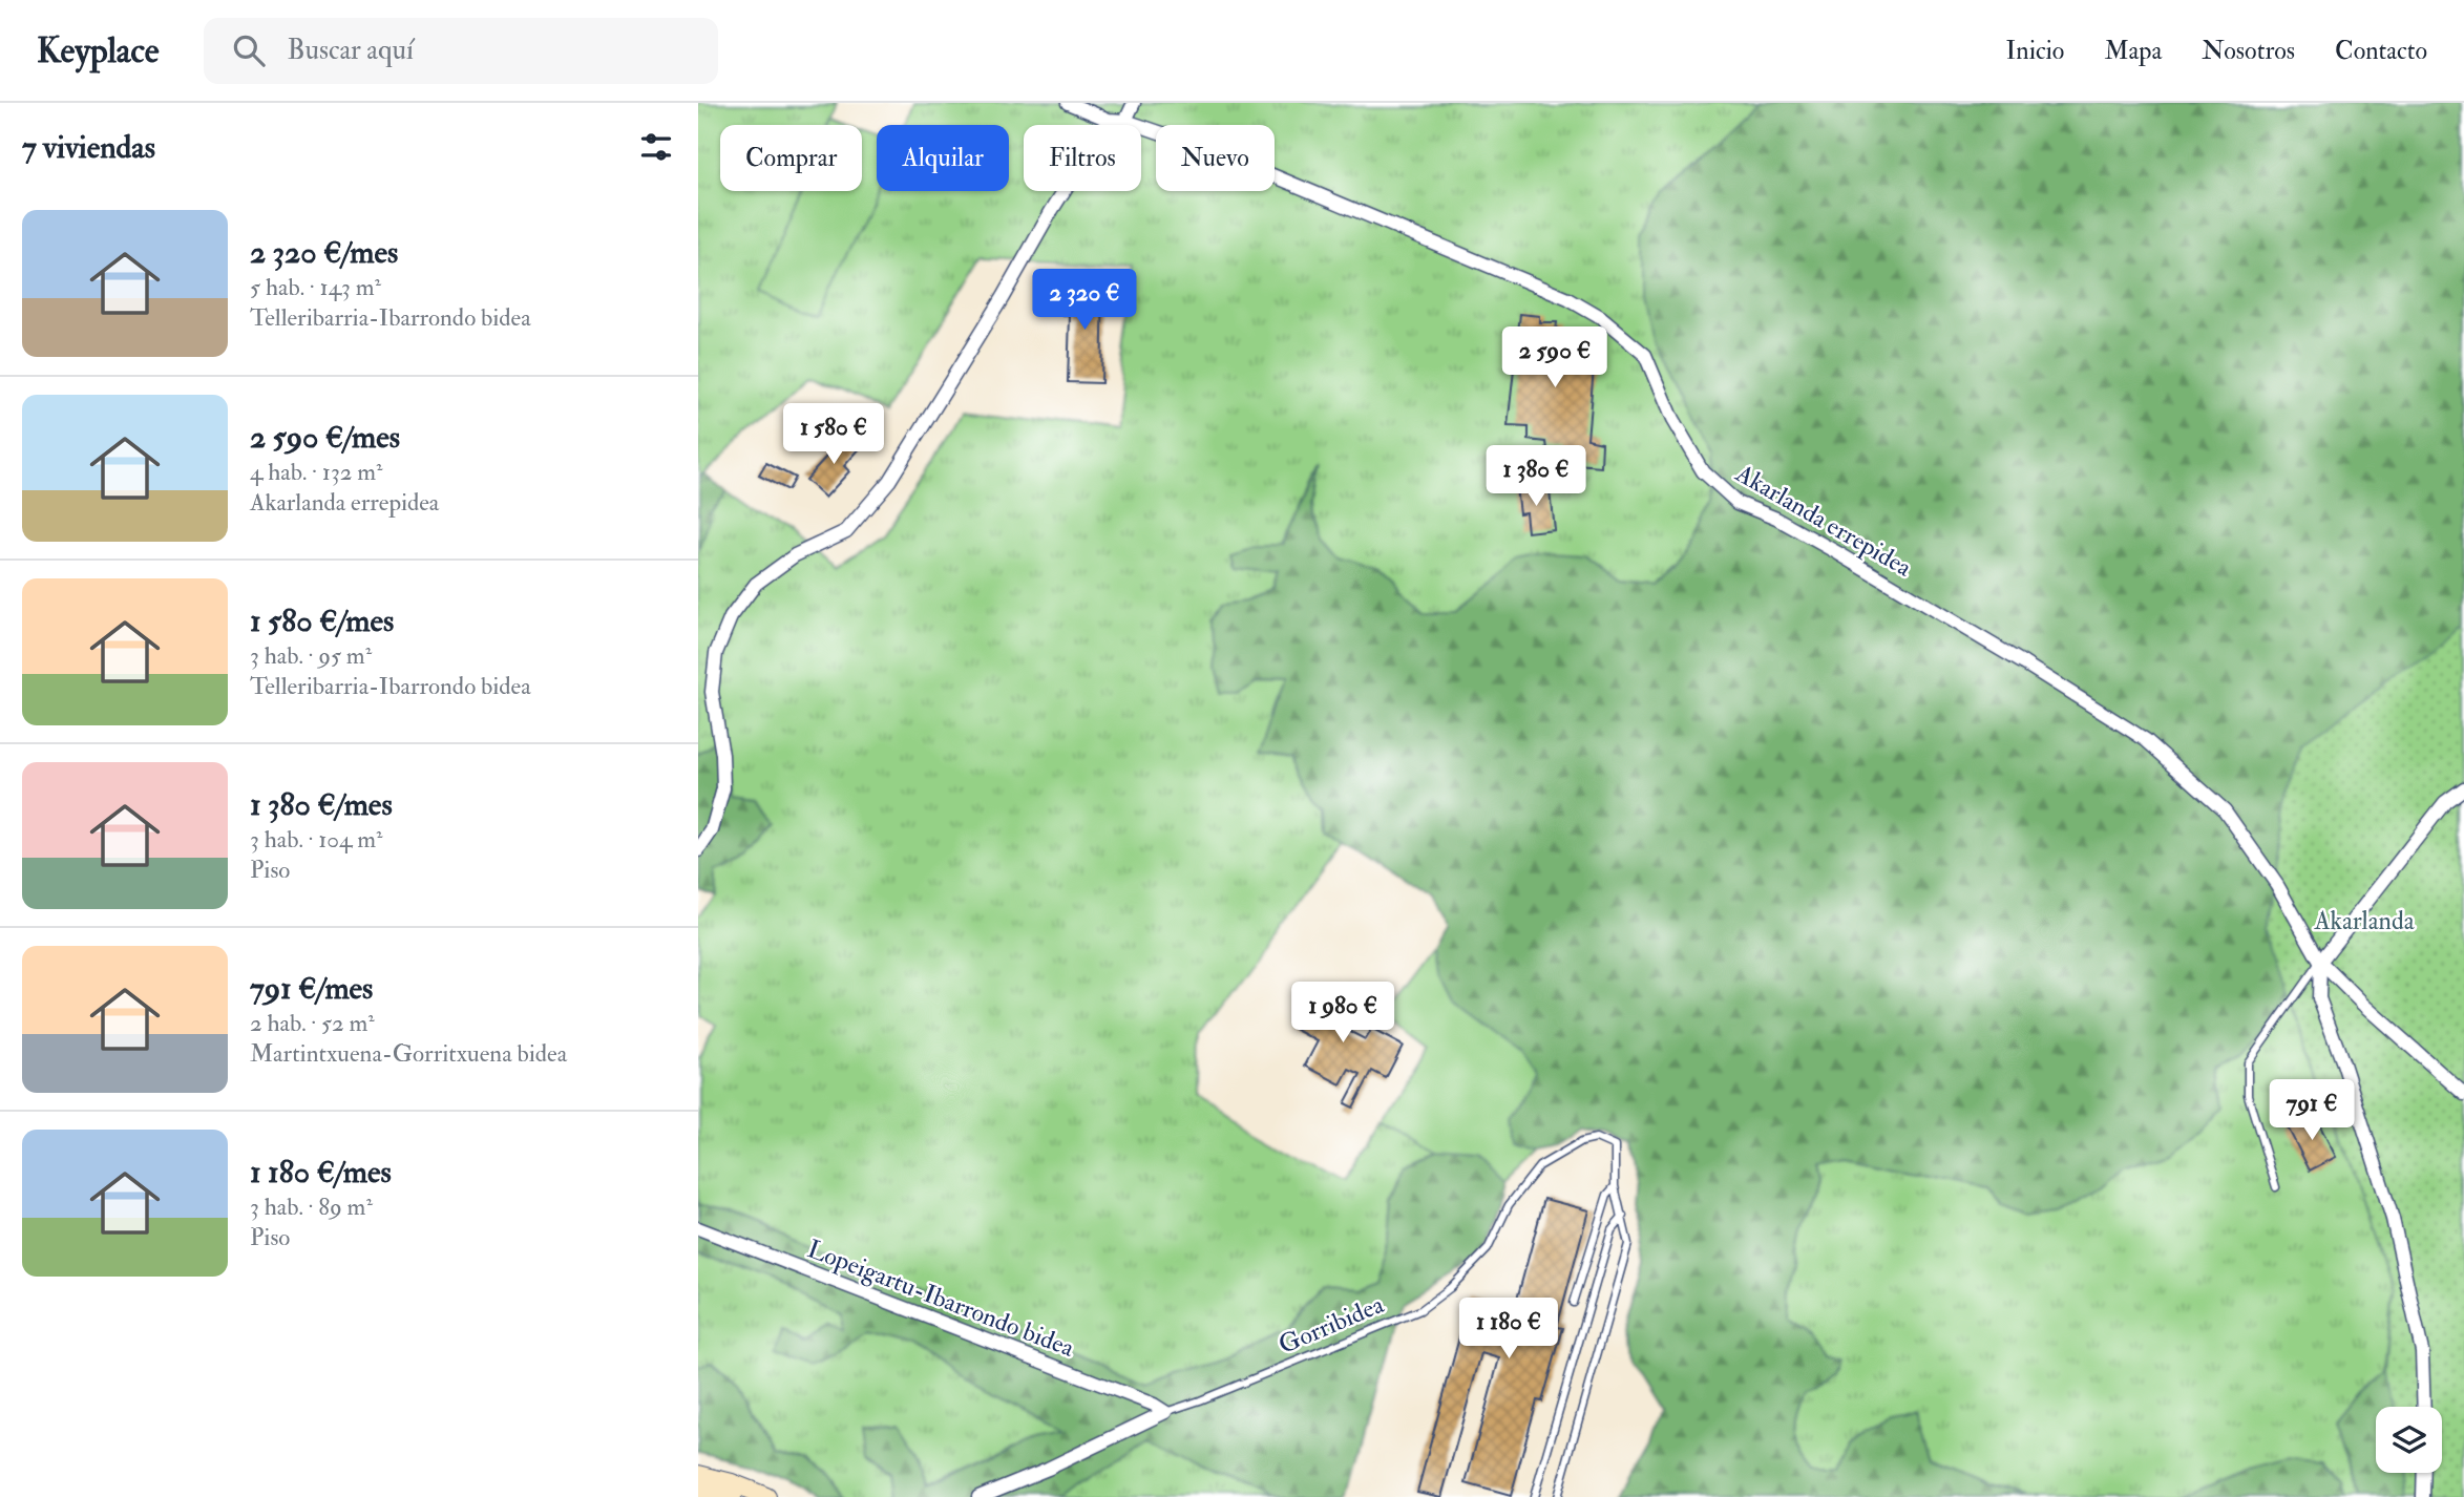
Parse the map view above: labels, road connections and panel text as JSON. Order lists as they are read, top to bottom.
{
  "streets": {
    "street": ["Akarlanda errepidea", "Lopeigartu-Ibarrondo bidea"],
    "lane": ["Gorribidea"]
  },
  "crossings": [
    ["Lopeigartu-Ibarrondo bidea", "Gorribidea"]
  ],
  "parks": ["Akarlanda"],
  "page": {
    "header": "Keyplace",
    "search": "Buscar aquí",
    "nav": [
      "Inicio",
      "Mapa",
      "Nosotros",
      "Contacto"
    ],
    "heading": "7 viviendas",
    "chip": [
      "Comprar",
      "Alquilar",
      "Filtros",
      "Nuevo"
    ],
    "list": [
      {
        "name": "2 320 €/mes",
        "note": "5 hab. · 143 m² · Telleribarria-Ibarrondo bidea"
      },
      {
        "name": "2 590 €/mes",
        "note": "4 hab. · 132 m² · Akarlanda errepidea"
      },
      {
        "name": "1 580 €/mes",
        "note": "3 hab. · 95 m² · Telleribarria-Ibarrondo bidea"
      },
      {
        "name": "1 380 €/mes",
        "note": "3 hab. · 104 m² · Piso"
      },
      {
        "name": "791 €/mes",
        "note": "2 hab. · 52 m² · Martintxuena-Gorritxuena bidea"
      },
      {
        "name": "1 180 €/mes",
        "note": "3 hab. · 89 m² · Piso"
      }
    ],
    "price": [
      "2 320 €",
      "2 590 €",
      "1 580 €",
      "1 380 €",
      "1 980 €",
      "791 €",
      "1 180 €"
    ]
  }
}
